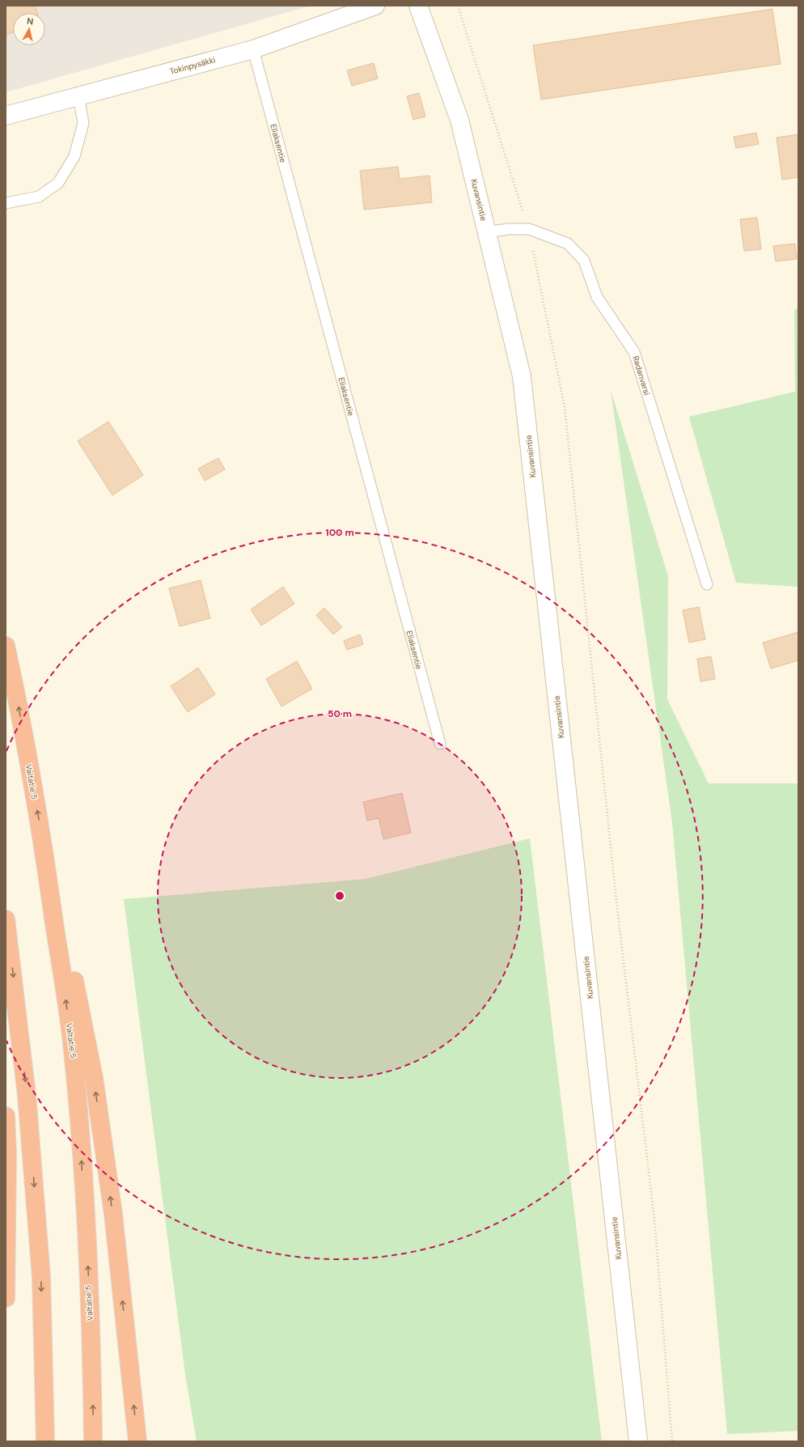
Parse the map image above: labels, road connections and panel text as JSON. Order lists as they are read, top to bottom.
{
  "streets": {
    "highway": ["Valtatie 5"],
    "street": ["Tokinpysäkki", "Kuvansintie"],
    "lane": ["Eliaksentie", "Radanvarsi"]
  },
  "crossings": [
    ["Tokinpysäkki", "Eliaksentie"],
    ["Kuvansintie", "Radanvarsi"]
  ],
  "north": "top",
  "rings": ["100 m", "50 m"]
}
